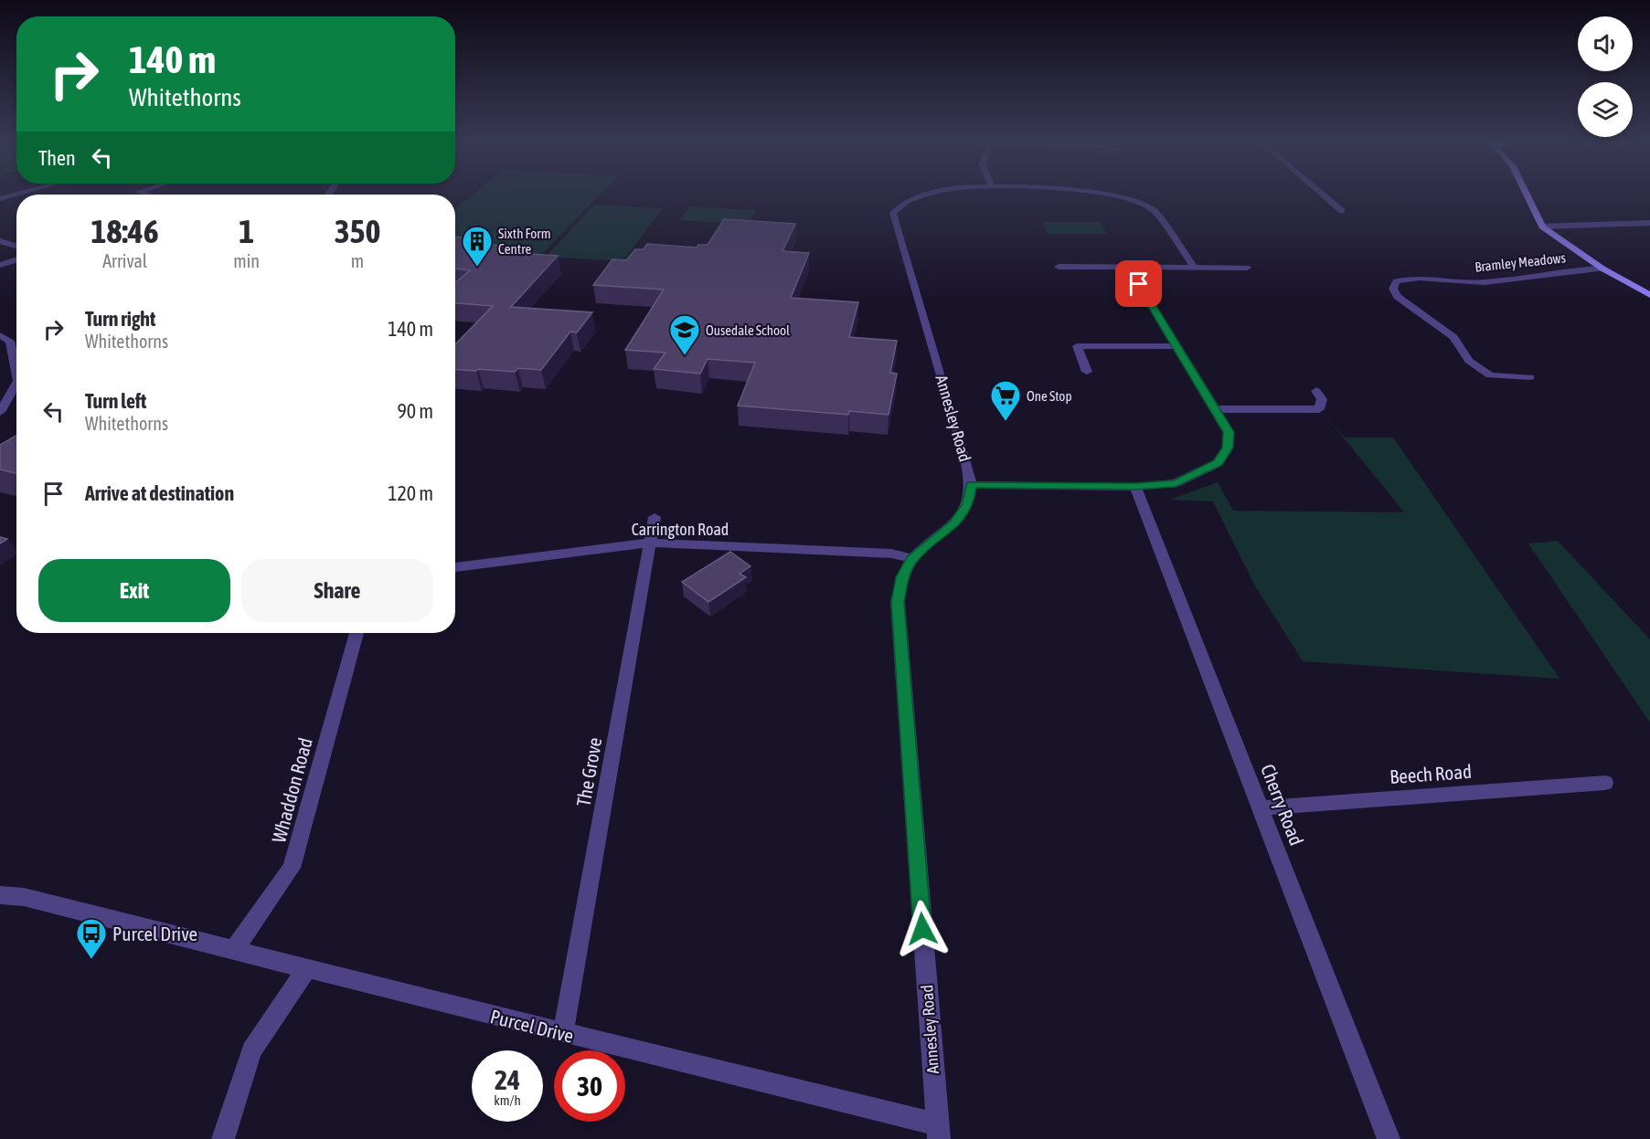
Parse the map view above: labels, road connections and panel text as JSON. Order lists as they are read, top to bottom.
{
  "streets": {
    "street": [
      "Bramley Meadows",
      "Annesley Road",
      "Carrington Road",
      "The Grove",
      "Beech Road",
      "Whaddon Road",
      "Cherry Road",
      "Purcel Drive"
    ]
  },
  "crossings": [
    ["Annesley Road", "Carrington Road"],
    ["Annesley Road", "Purcel Drive"],
    ["Carrington Road", "The Grove"],
    ["The Grove", "Purcel Drive"],
    ["Beech Road", "Cherry Road"],
    ["Whaddon Road", "Purcel Drive"]
  ],
  "places": {
    "building": ["Sixth Form Centre"],
    "school or university": ["Ousedale School"],
    "supermarket": ["One Stop"],
    "bus stop": ["Purcel Drive"]
  },
  "page": {
    "turn": ["140 m", "Whitethorns"],
    "then": "Then",
    "eta": [
      "18:46",
      "Arrival",
      "1",
      "min",
      "350",
      "m"
    ],
    "list": [
      {
        "name": "Turn right",
        "note": "Whitethorns",
        "value": "140 m"
      },
      {
        "name": "Turn left",
        "note": "Whitethorns",
        "value": "90 m"
      },
      {
        "name": "Arrive at destination",
        "value": "120 m"
      }
    ],
    "buttons": ["Exit", "Share"],
    "speed": "24 km/h",
    "limit": "30"
  }
}
